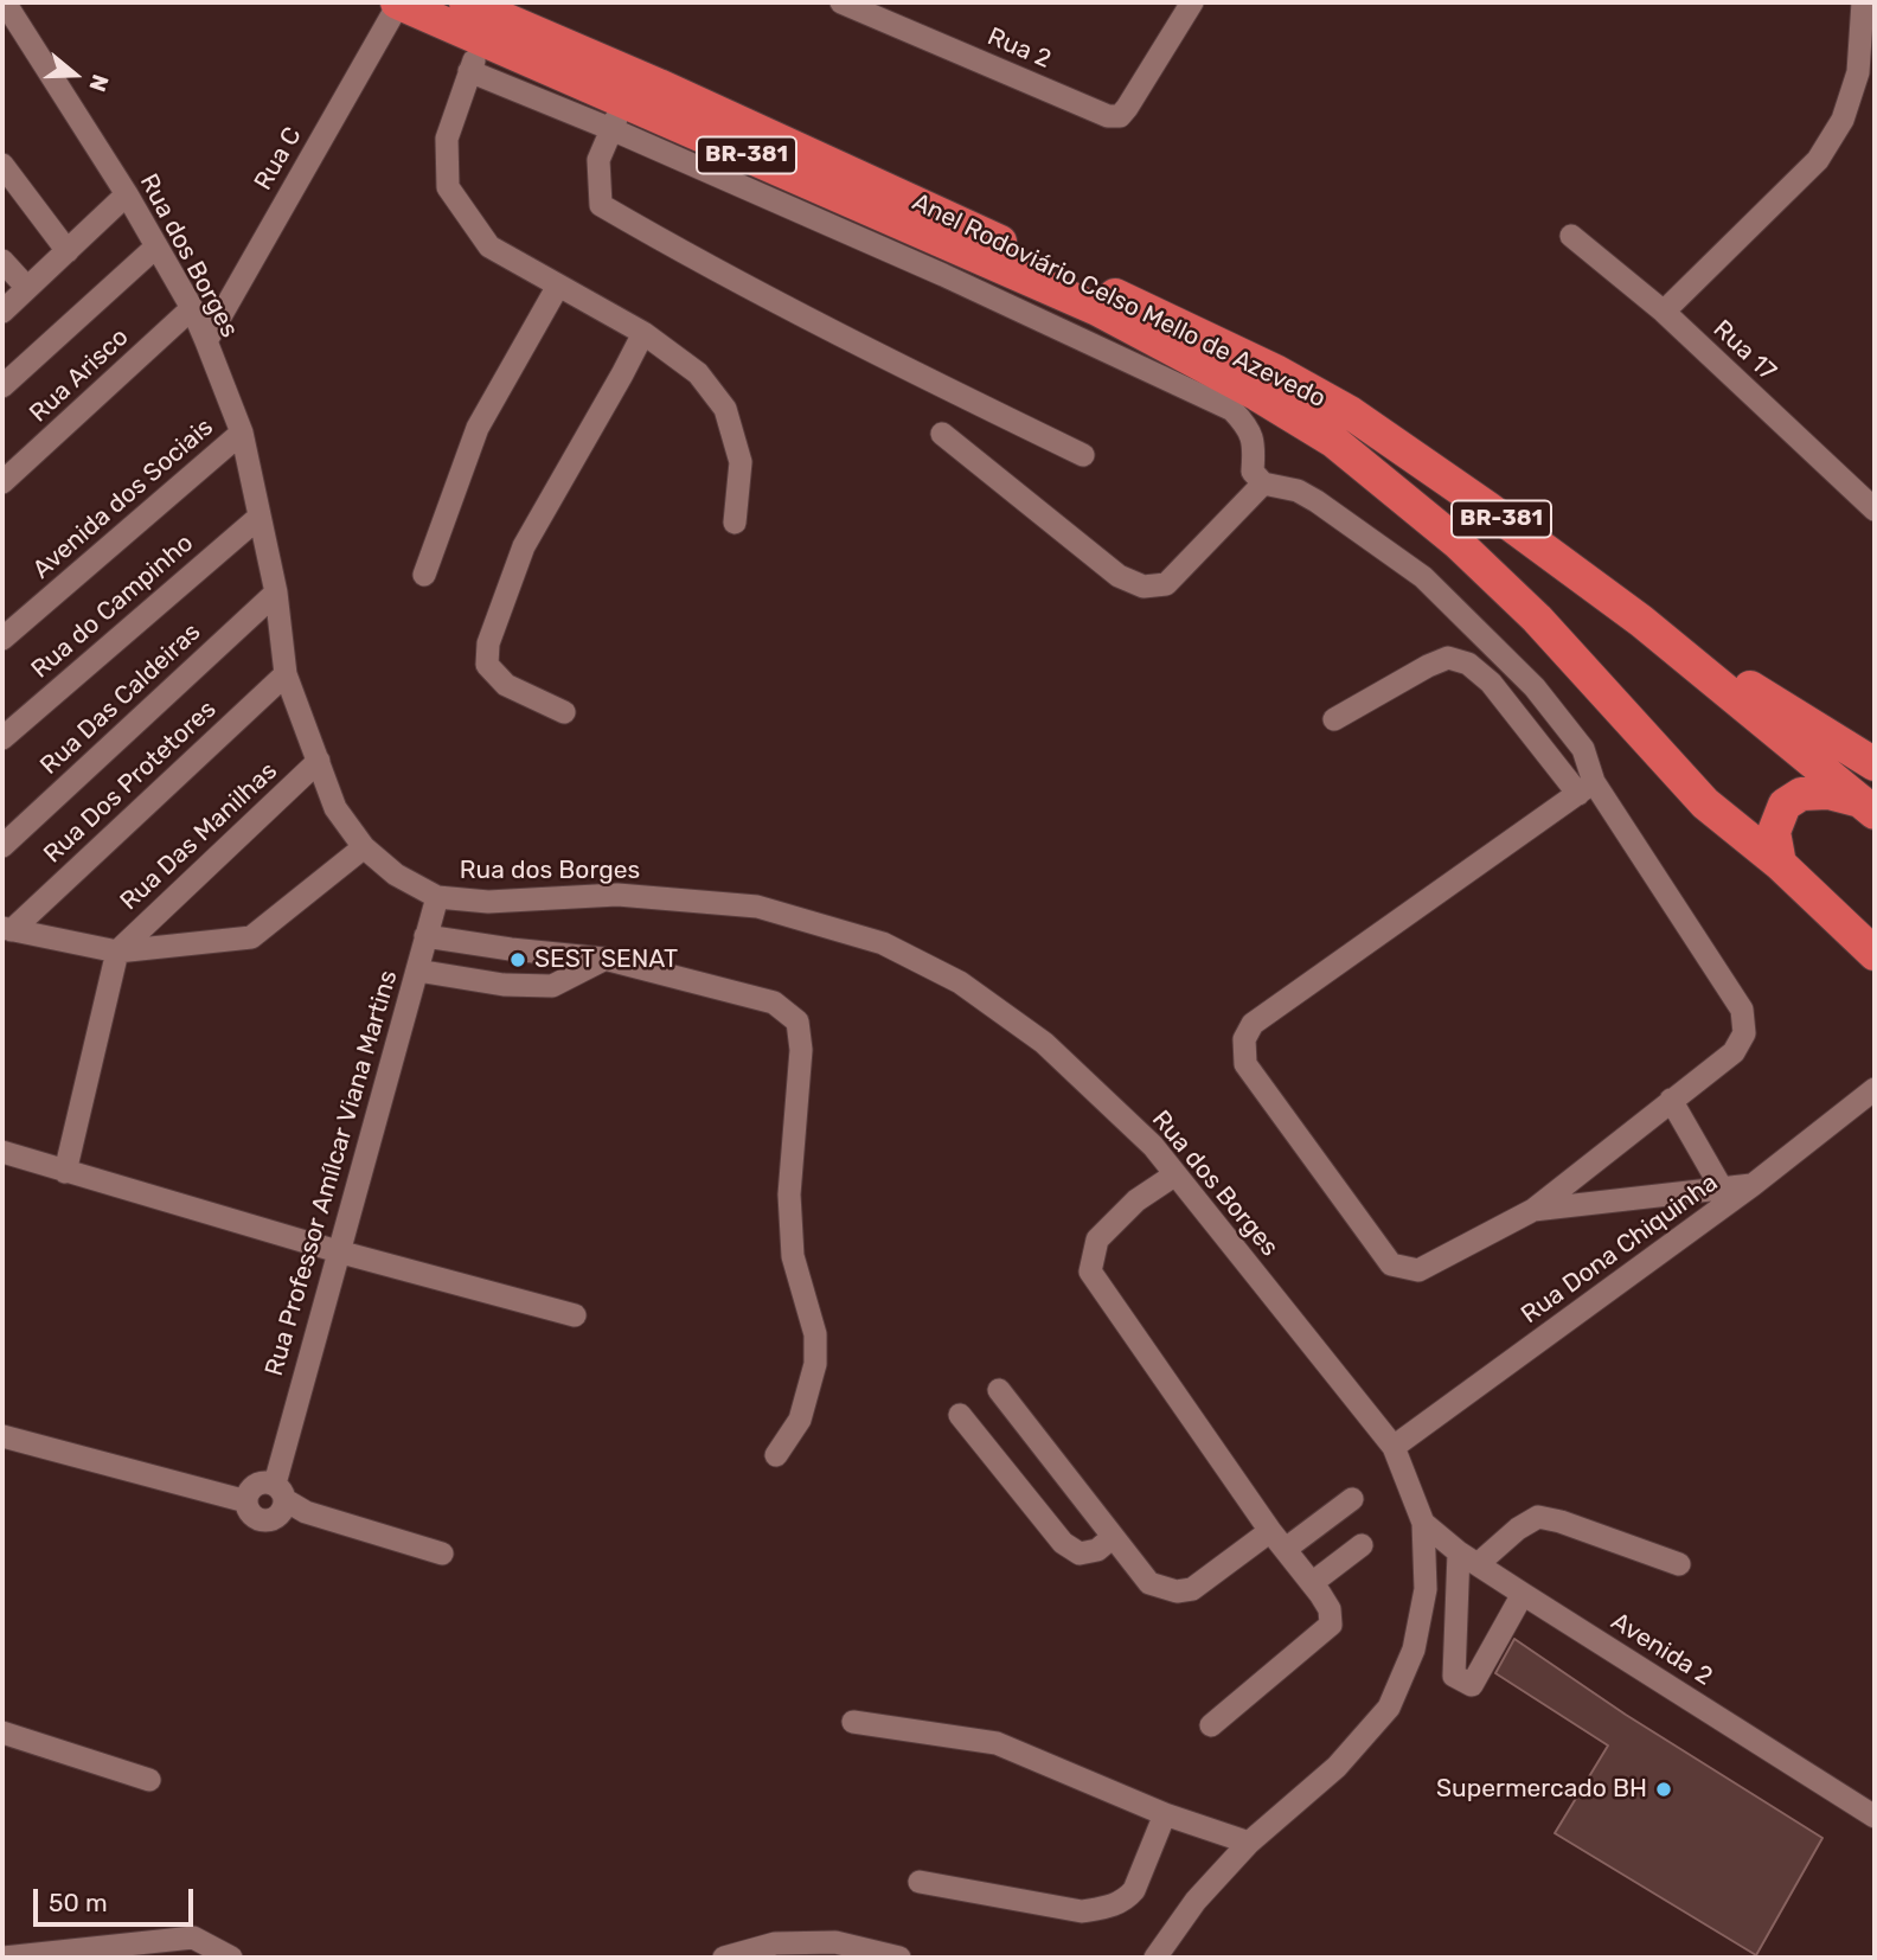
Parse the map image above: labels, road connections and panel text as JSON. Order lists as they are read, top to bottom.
{
  "streets": {
    "highway": ["BR-381", "Anel Rodoviário Celso Mello de Azevedo"],
    "street": [
      "Rua 2",
      "Rua C",
      "Rua dos Borges",
      "Rua 17",
      "Rua Arisco",
      "Avenida dos Sociais",
      "Rua do Campinho",
      "Rua Das Caldeiras",
      "Rua Dos Protetores",
      "Rua Das Manilhas",
      "Rua Professor Amílcar Viana Martins",
      "Rua Dona Chiquinha",
      "Avenida 2"
    ]
  },
  "crossings": [
    ["Rua C", "Rua dos Borges"],
    ["Rua C", "Anel Rodoviário Celso Mello de Azevedo"],
    ["Rua dos Borges", "Rua Arisco"],
    ["Rua dos Borges", "Avenida dos Sociais"],
    ["Rua dos Borges", "Rua do Campinho"],
    ["Rua dos Borges", "Rua Das Caldeiras"],
    ["Rua dos Borges", "Rua Dos Protetores"],
    ["Rua dos Borges", "Rua Das Manilhas"],
    ["Rua dos Borges", "Rua Professor Amílcar Viana Martins"],
    ["Rua dos Borges", "Rua Dona Chiquinha"],
    ["Rua dos Borges", "Avenida 2"]
  ],
  "places": ["SEST SENAT", "Supermercado BH"],
  "scale_bar": "50 m",
  "north": "right"
}
